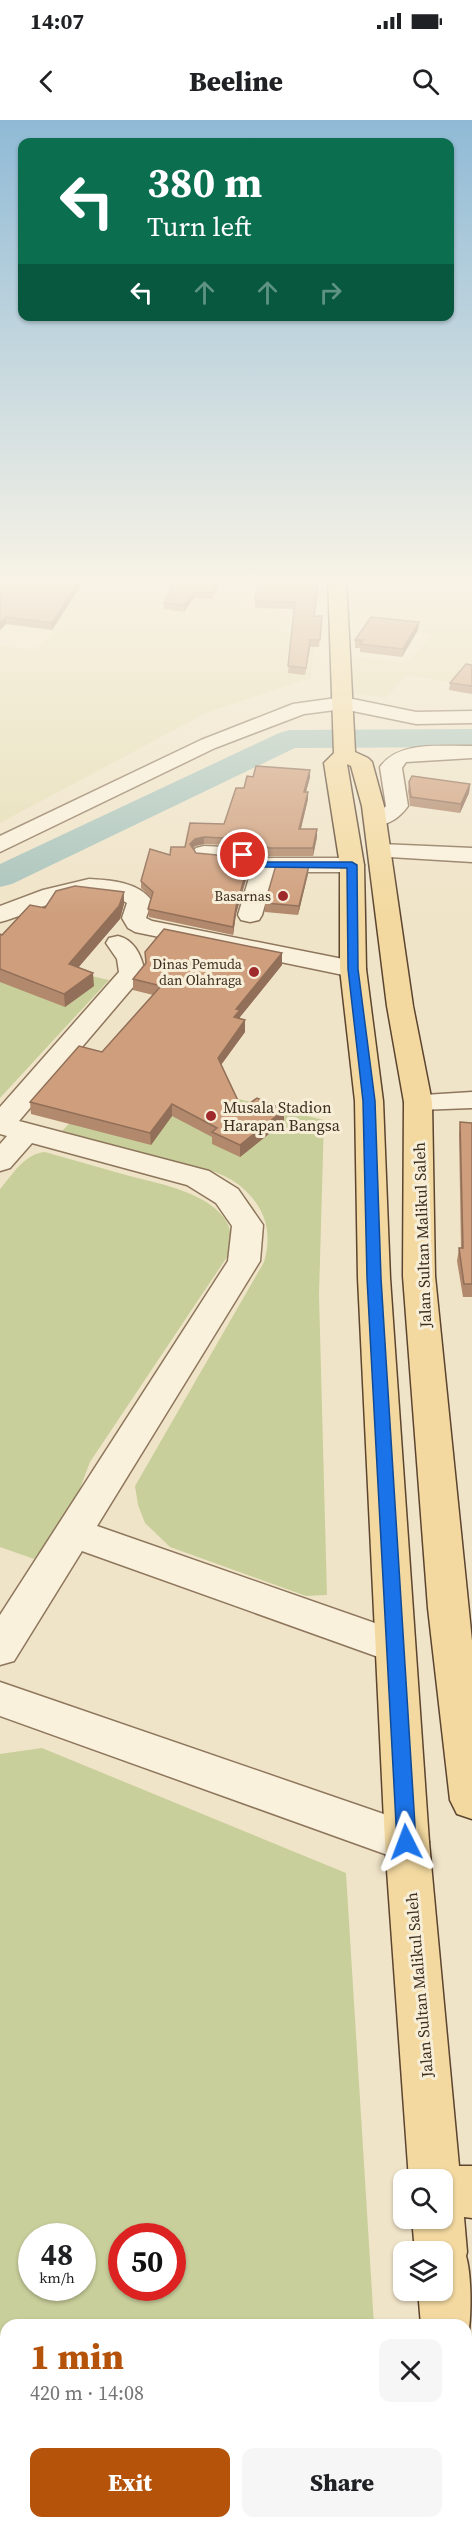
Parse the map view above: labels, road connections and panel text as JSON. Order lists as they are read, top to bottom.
{
  "streets": {
    "main road": ["Jalan Sultan Malikul Saleh"]
  },
  "places": ["Basarnas", "Dinas Pemuda dan Olahraga", "Musala Stadion Harapan Bangsa"],
  "page": {
    "status": "14:07",
    "header": "Beeline",
    "turn": ["380 m", "Turn left"],
    "speed": "48 km/h",
    "limit": "50",
    "heading": ["1 min", "420 m · 14:08"],
    "buttons": ["Exit", "Share"]
  }
}
